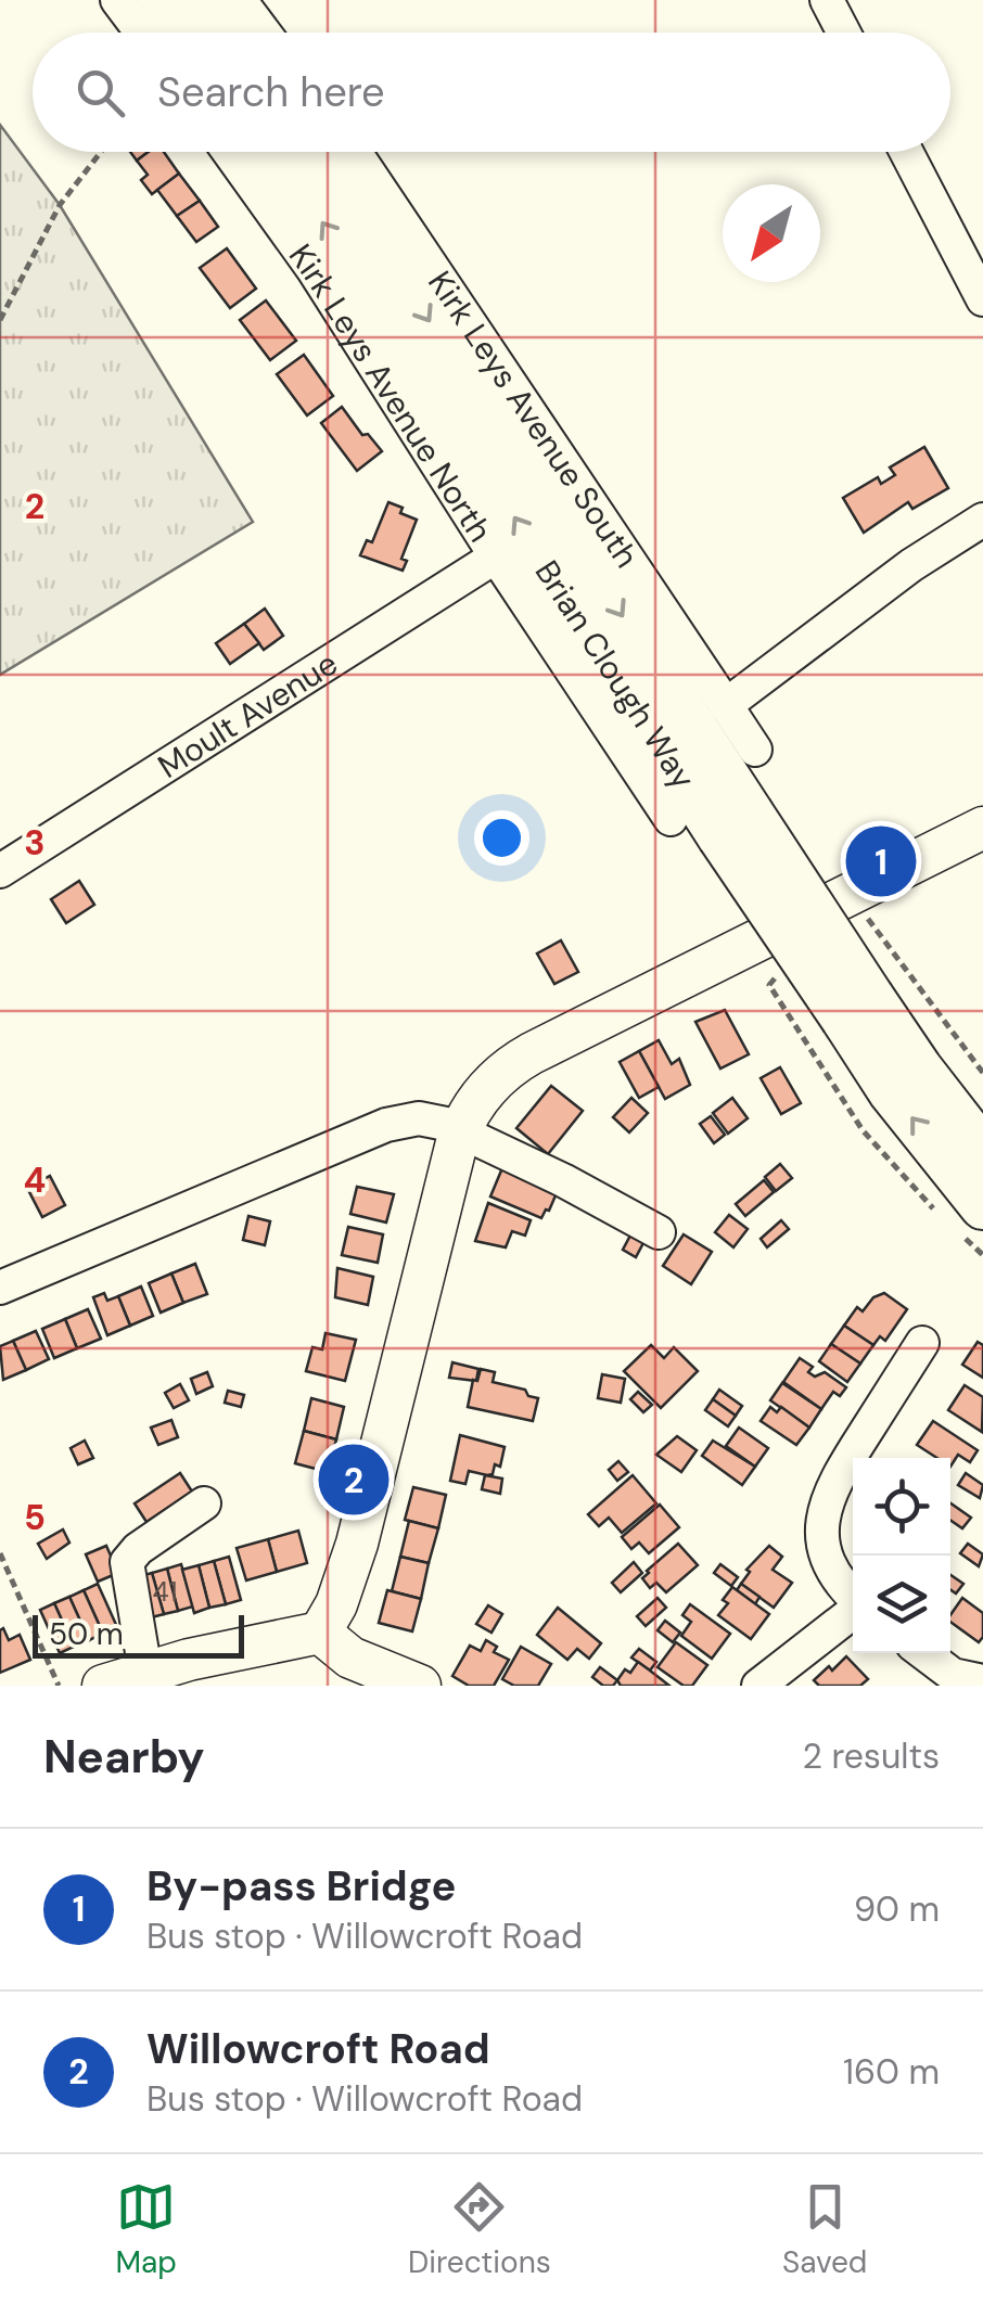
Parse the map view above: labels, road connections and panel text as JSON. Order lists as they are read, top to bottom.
{
  "streets": {
    "highway": ["Brian Clough Way"],
    "street": ["Kirk Leys Avenue North", "Kirk Leys Avenue South", "Moult Avenue"]
  },
  "crossings": [
    ["Kirk Leys Avenue North", "Moult Avenue"]
  ],
  "house_numbers": ["41"],
  "scale_bar": "50 m",
  "north": "bottom left",
  "page": {
    "search": "Search here",
    "pins": ["1", "2"],
    "scale": "50 m",
    "heading": ["Nearby", "2 results"],
    "list": [
      {
        "mark": "1",
        "name": "By-pass Bridge",
        "note": "Bus stop · Willowcroft Road",
        "value": "90 m"
      },
      {
        "mark": "2",
        "name": "Willowcroft Road",
        "note": "Bus stop · Willowcroft Road",
        "value": "160 m"
      }
    ],
    "nav": ["Map", "Directions", "Saved"]
  },
  "grid": {
    "rows": [
      "2",
      "3",
      "4",
      "5"
    ]
  }
}
